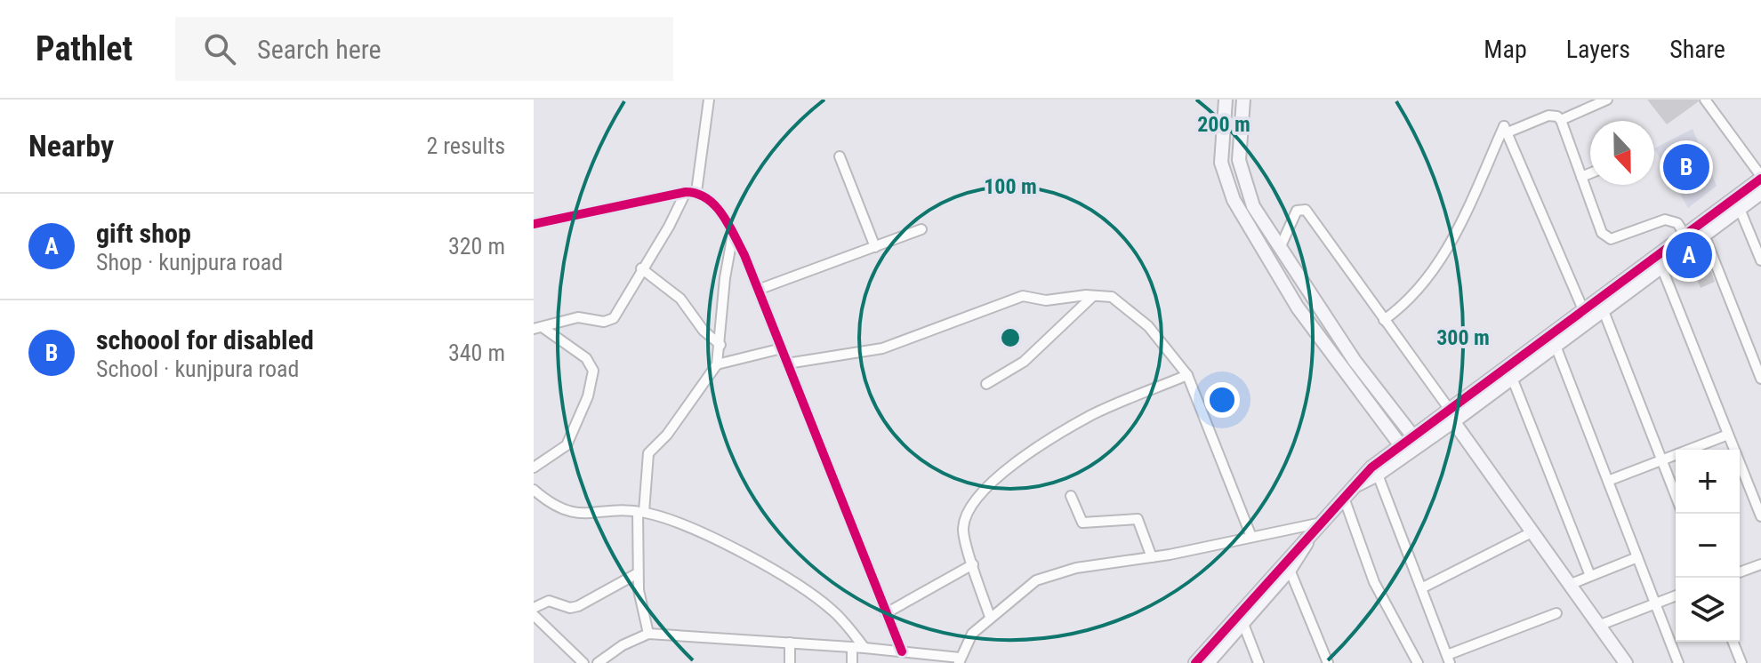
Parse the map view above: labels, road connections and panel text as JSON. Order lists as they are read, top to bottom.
{
  "north": "bottom",
  "page": {
    "header": "Pathlet",
    "search": "Search here",
    "nav": ["Map", "Layers", "Share"],
    "heading": ["Nearby", "2 results"],
    "pins": ["B", "A"],
    "list": [
      {
        "mark": "A",
        "name": "gift shop",
        "note": "Shop · kunjpura road",
        "value": "320 m"
      },
      {
        "mark": "B",
        "name": "schoool for disabled",
        "note": "School · kunjpura road",
        "value": "340 m"
      }
    ],
    "map_buttons": ["+", "−"]
  },
  "rings": ["200 m", "100 m", "300 m"]
}
